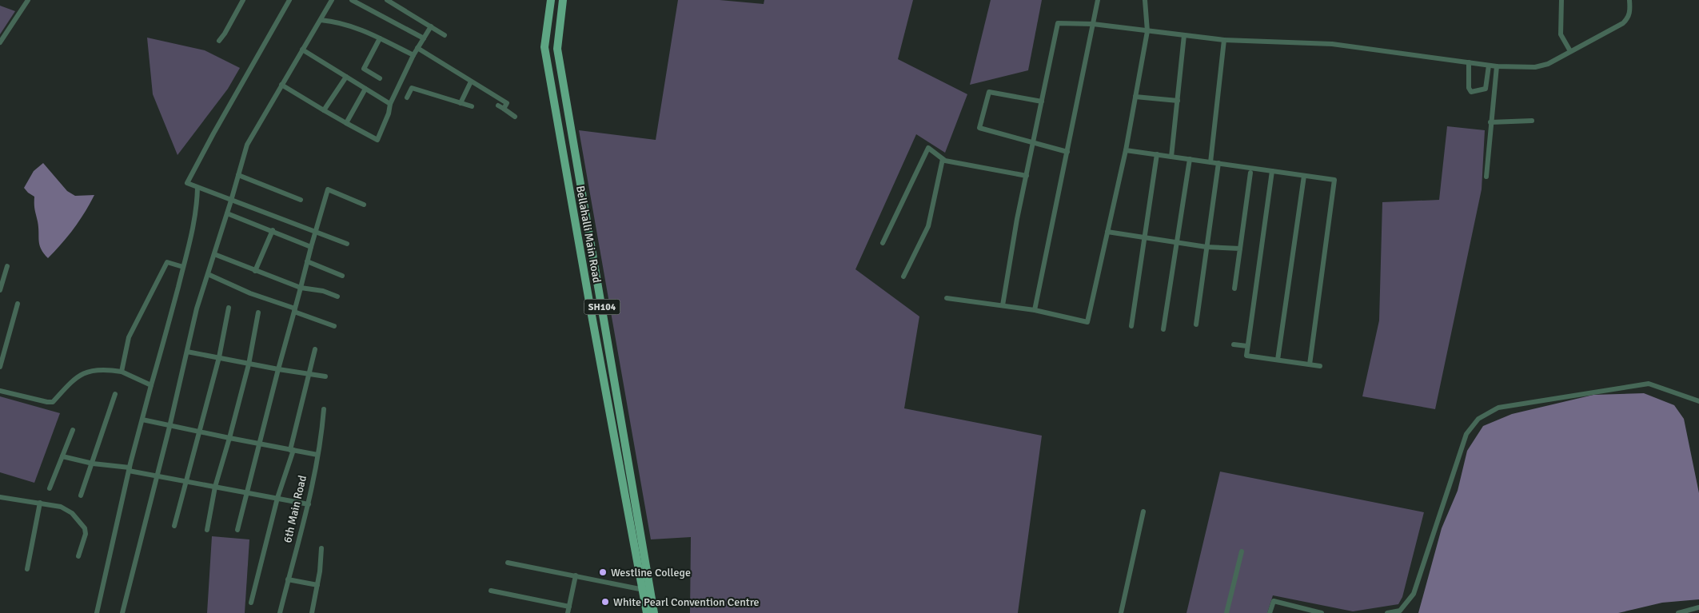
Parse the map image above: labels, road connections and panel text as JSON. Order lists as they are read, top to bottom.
{
  "streets": {
    "main road": ["Bellahalli Main Road", "SH104"],
    "street": ["6th Main Road"]
  },
  "places": ["Westline College", "White Pearl Convention Centre"]
}
